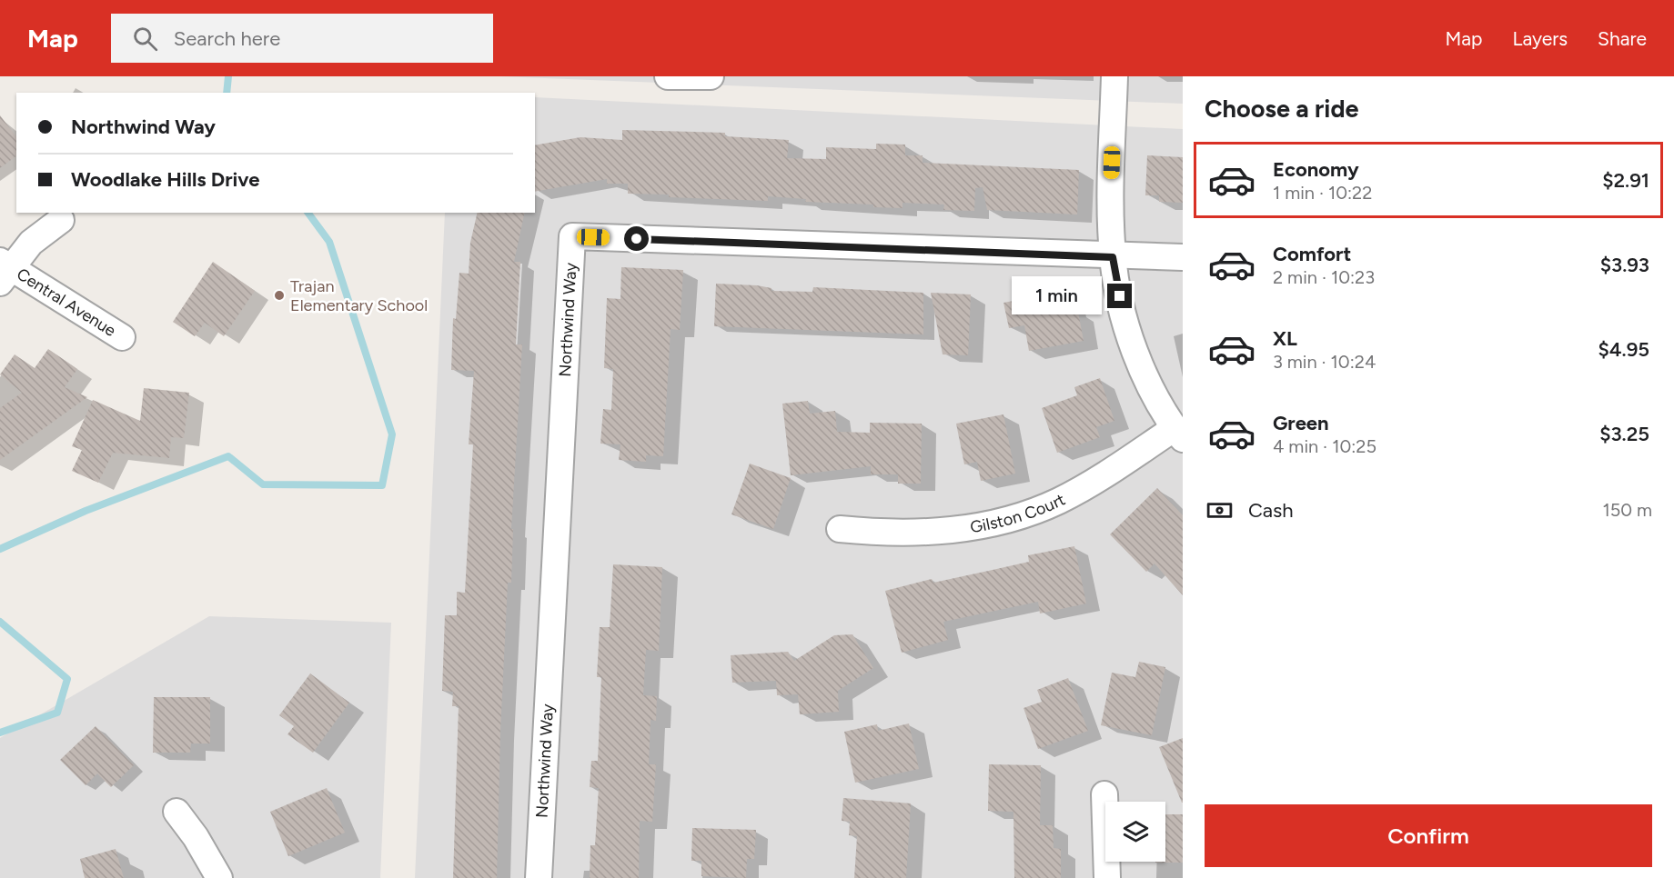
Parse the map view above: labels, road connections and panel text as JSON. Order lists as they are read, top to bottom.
{
  "streets": {
    "street": ["Central Avenue", "Northwind Way", "Gilston Court"]
  },
  "places": ["Trajan Elementary School"],
  "page": {
    "header": "Map",
    "search": "Search here",
    "nav": ["Map", "Layers", "Share"],
    "heading": "Choose a ride",
    "banner": ["Northwind Way", "Woodlake Hills Drive"],
    "list": [
      {
        "name": "Economy",
        "note": "1 min · 10:22",
        "value": "$2.91"
      },
      {
        "name": "Comfort",
        "note": "2 min · 10:23",
        "value": "$3.93"
      },
      {
        "name": "XL",
        "note": "3 min · 10:24",
        "value": "$4.95"
      },
      {
        "name": "Green",
        "note": "4 min · 10:25",
        "value": "$3.25"
      }
    ],
    "bubble": "1 min",
    "pay": ["Cash", "150 m"],
    "buttons": "Confirm"
  }
}
